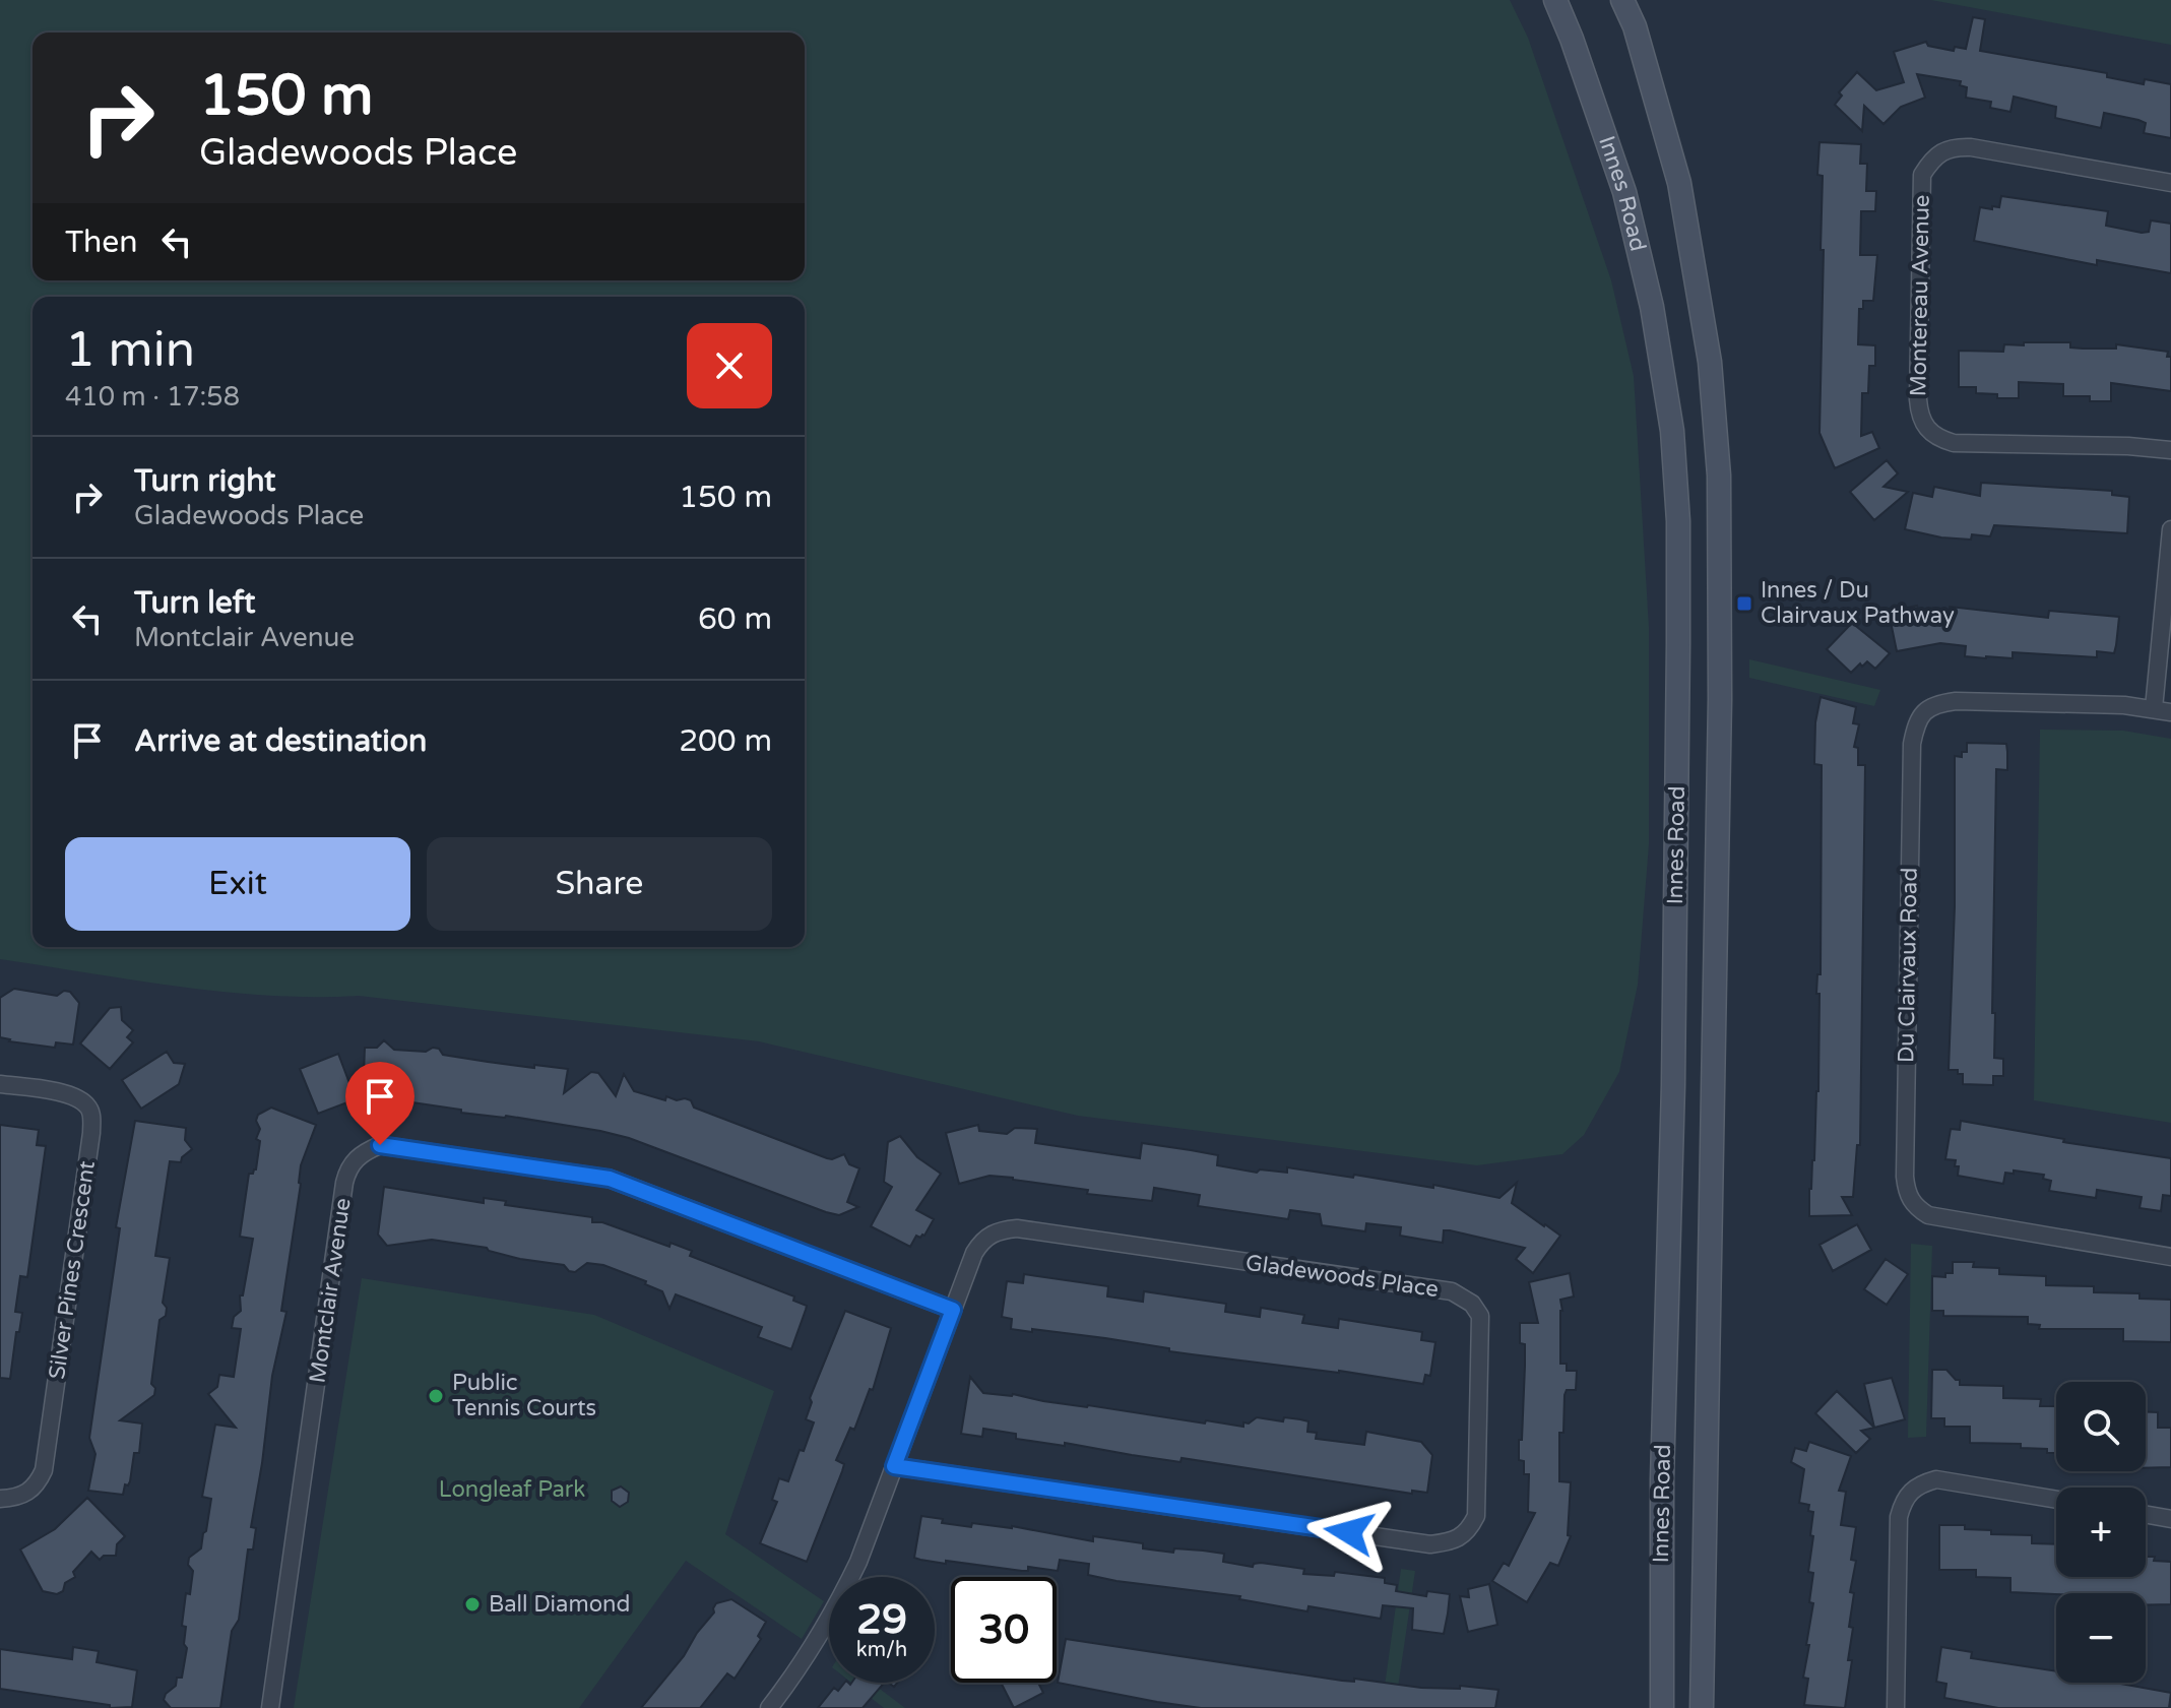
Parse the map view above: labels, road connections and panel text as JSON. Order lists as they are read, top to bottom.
{
  "streets": {
    "main road": ["Innes Road"],
    "street": [
      "Montereau Avenue",
      "Du Clairvaux Road",
      "Silver Pines Crescent",
      "Gladewoods Place",
      "Montclair Avenue"
    ]
  },
  "crossings": [
    ["Gladewoods Place", "Montclair Avenue"]
  ],
  "parks": ["Longleaf Park"],
  "places": {
    "transit": ["Innes / Du Clairvaux Pathway"],
    "other": ["Public Tennis Courts", "Ball Diamond"]
  },
  "page": {
    "turn": ["150 m", "Gladewoods Place"],
    "then": "Then",
    "heading": ["1 min", "410 m · 17:58"],
    "list": [
      {
        "name": "Turn right",
        "note": "Gladewoods Place",
        "value": "150 m"
      },
      {
        "name": "Turn left",
        "note": "Montclair Avenue",
        "value": "60 m"
      },
      {
        "name": "Arrive at destination",
        "value": "200 m"
      }
    ],
    "buttons": ["Exit", "Share"],
    "map_buttons": ["+", "−"],
    "speed": "29 km/h",
    "limit": "30"
  }
}
